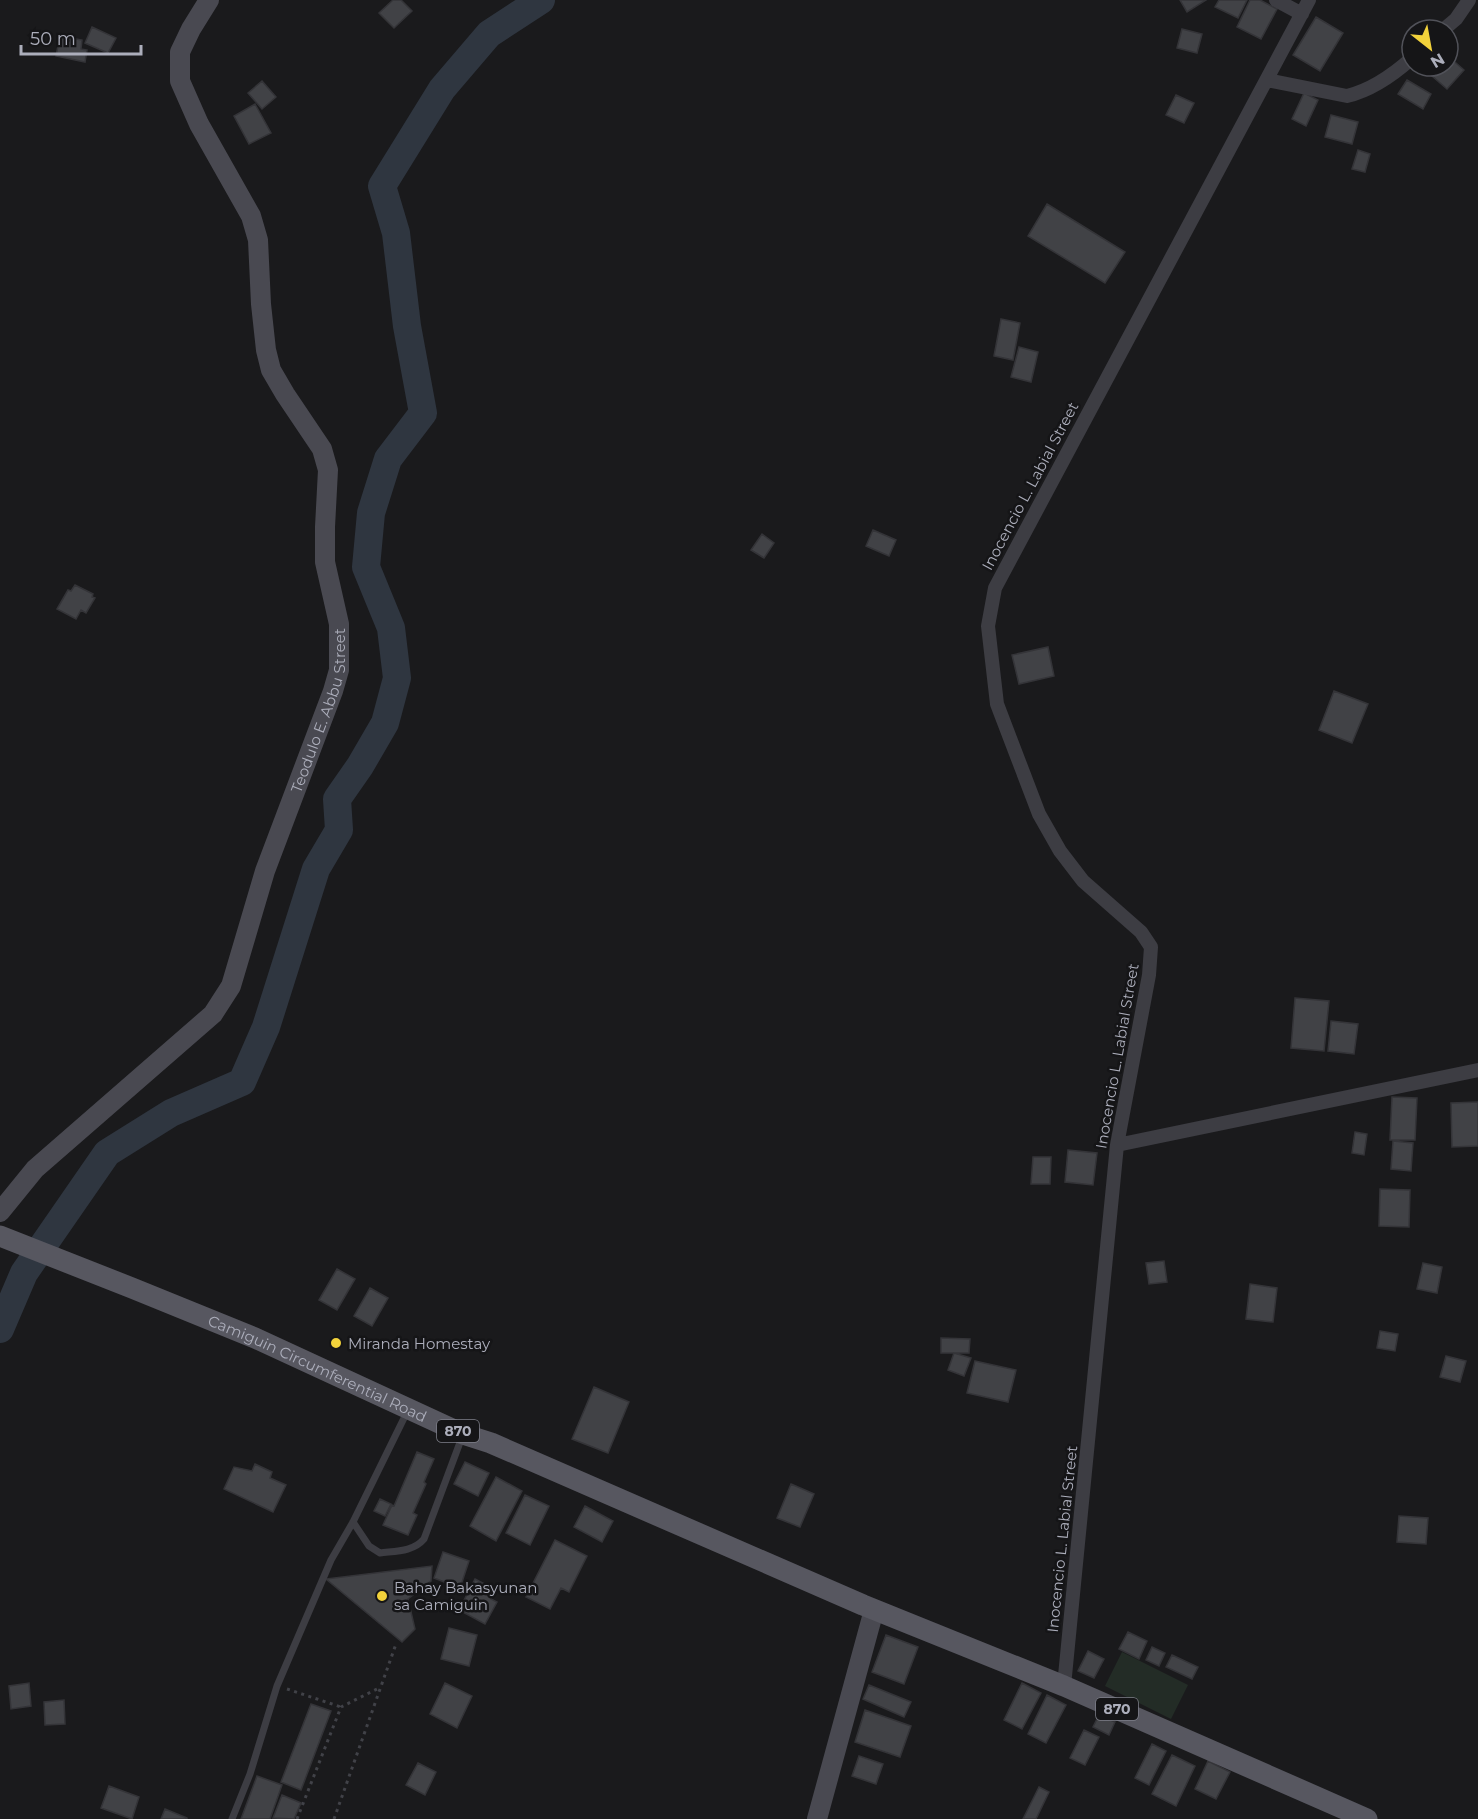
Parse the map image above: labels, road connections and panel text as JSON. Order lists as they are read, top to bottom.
{
  "streets": {
    "main road": ["Camiguin Circumferential Road", "870"],
    "street": ["Inocencio L. Labial Street", "Teodulo E. Abbu Street"]
  },
  "crossings": [
    ["Inocencio L. Labial Street", "870"],
    ["Camiguin Circumferential Road", "870"]
  ],
  "places": ["Miranda Homestay", "Bahay Bakasyunan sa Camiguin"],
  "scale_bar": "50 m",
  "north": "bottom right"
}
